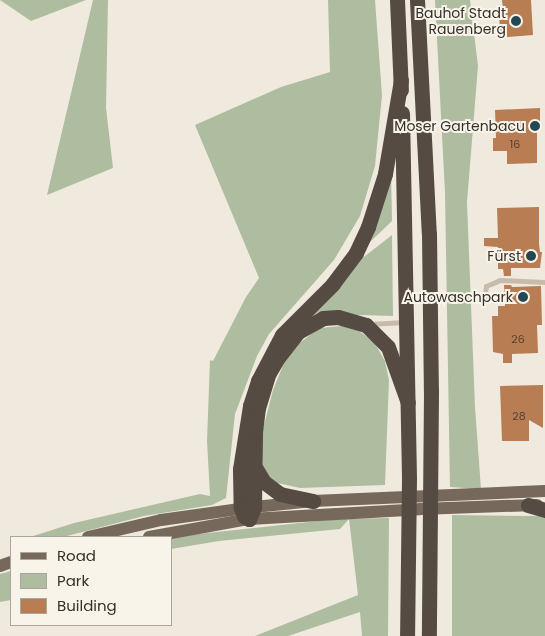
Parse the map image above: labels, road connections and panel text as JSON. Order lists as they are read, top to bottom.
{
  "places": [
    "Bauhof Stadt Rauenberg",
    "Moser Gartenbacu",
    "Fürst",
    "Autowaschpark"
  ],
  "house_numbers": ["16", "26", "28"],
  "legend": ["Road", "Park", "Building"]
}
